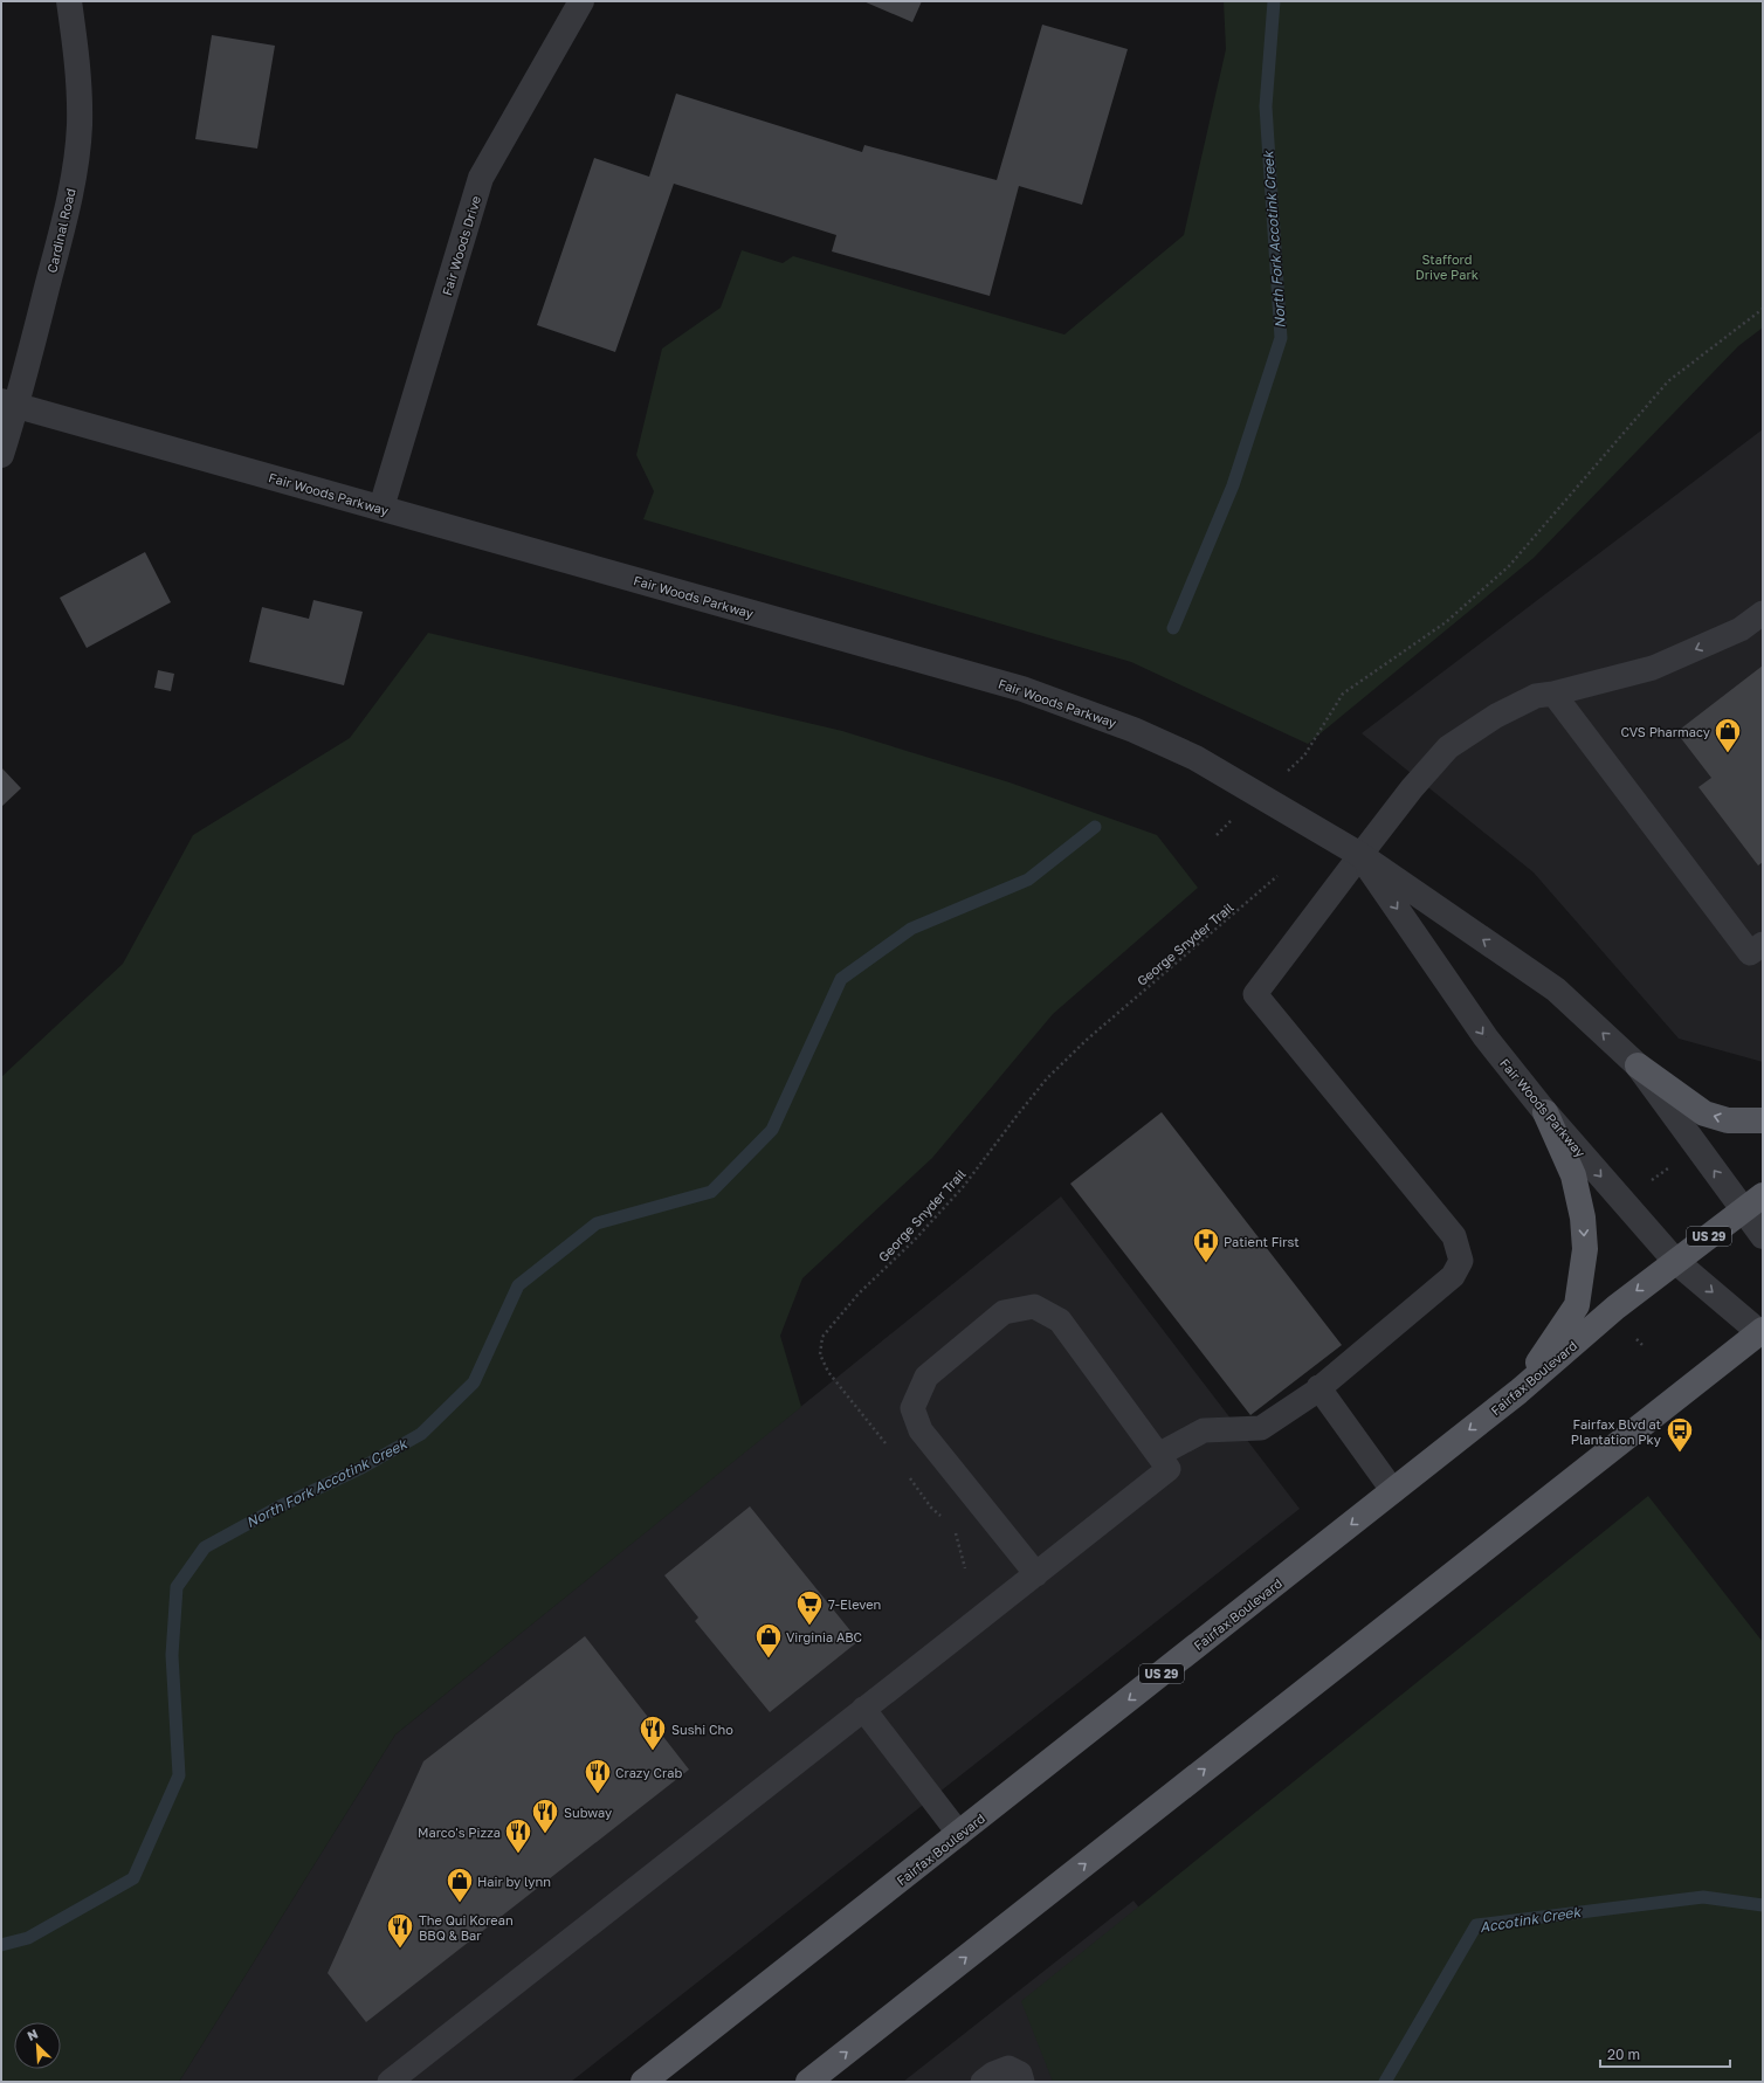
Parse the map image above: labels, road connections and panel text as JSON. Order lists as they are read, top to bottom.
{
  "streets": {
    "main road": ["US 29", "Fairfax Boulevard"],
    "street": ["Cardinal Road", "Fair Woods Drive", "Fair Woods Parkway"],
    "path": ["George Snyder Trail"]
  },
  "crossings": [
    ["Cardinal Road", "Fair Woods Parkway"],
    ["Fair Woods Drive", "Fair Woods Parkway"],
    ["Fair Woods Parkway", "Fairfax Boulevard"]
  ],
  "water": ["North Fork Accotink Creek", "Accotink Creek"],
  "parks": ["Stafford Drive Park"],
  "places": {
    "shop": ["CVS Pharmacy", "Virginia ABC", "Hair by lynn"],
    "hospital": ["Patient First"],
    "bus stop": ["Fairfax Blvd at Plantation Pky"],
    "supermarket": ["7-Eleven"],
    "restaurant": [
      "Sushi Cho",
      "Crazy Crab",
      "Subway",
      "Marco's Pizza",
      "The Qui Korean BBQ & Bar"
    ]
  },
  "scale_bar": "20 m",
  "north": "top left"
}
